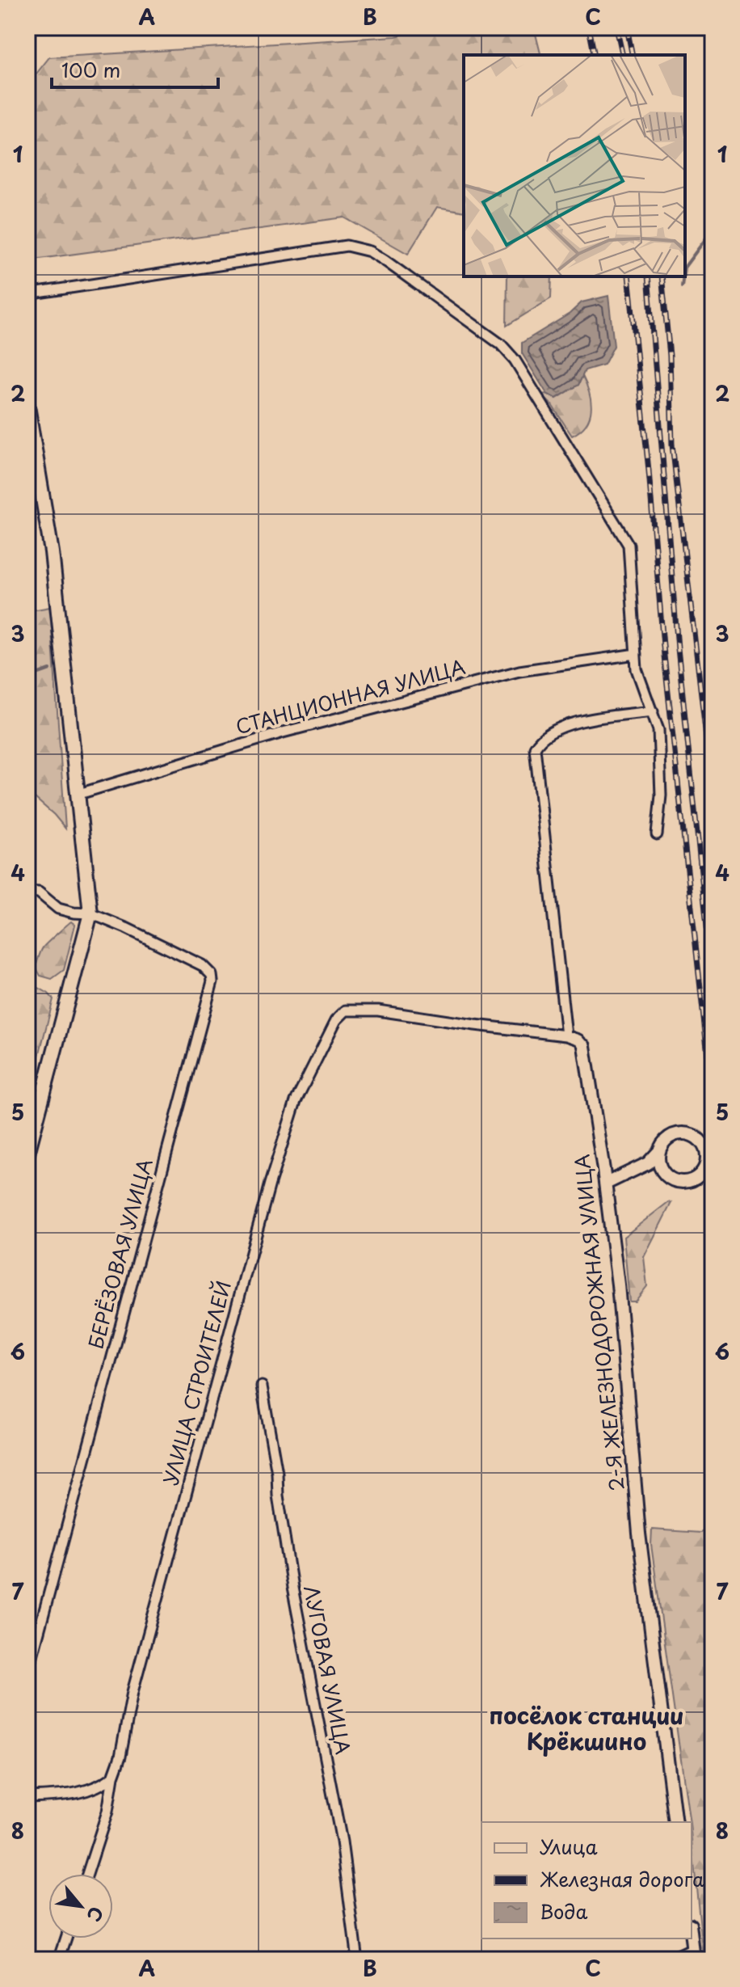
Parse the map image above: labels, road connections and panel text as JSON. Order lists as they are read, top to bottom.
{
  "streets": {
    "street": [
      "СТАНЦИОННАЯ УЛИЦА",
      "БЕРЁЗОВАЯ УЛИЦА",
      "2-Я ЖЕЛЕЗНОДОРОЖНАЯ УЛИЦА",
      "УЛИЦА СТРОИТЕЛЕЙ",
      "ЛУГОВАЯ УЛИЦА"
    ]
  },
  "crossings": [
    ["2-Я ЖЕЛЕЗНОДОРОЖНАЯ УЛИЦА", "УЛИЦА СТРОИТЕЛЕЙ"]
  ],
  "districts": ["посёлок станции Крёкшино"],
  "legend": ["Улица", "Железная дорога", "Вода"],
  "scale_bar": "100 m",
  "north": "bottom right",
  "grid": {
    "columns": ["A", "B", "C"],
    "rows": [
      "1",
      "2",
      "3",
      "4",
      "5",
      "6",
      "7",
      "8"
    ]
  }
}
